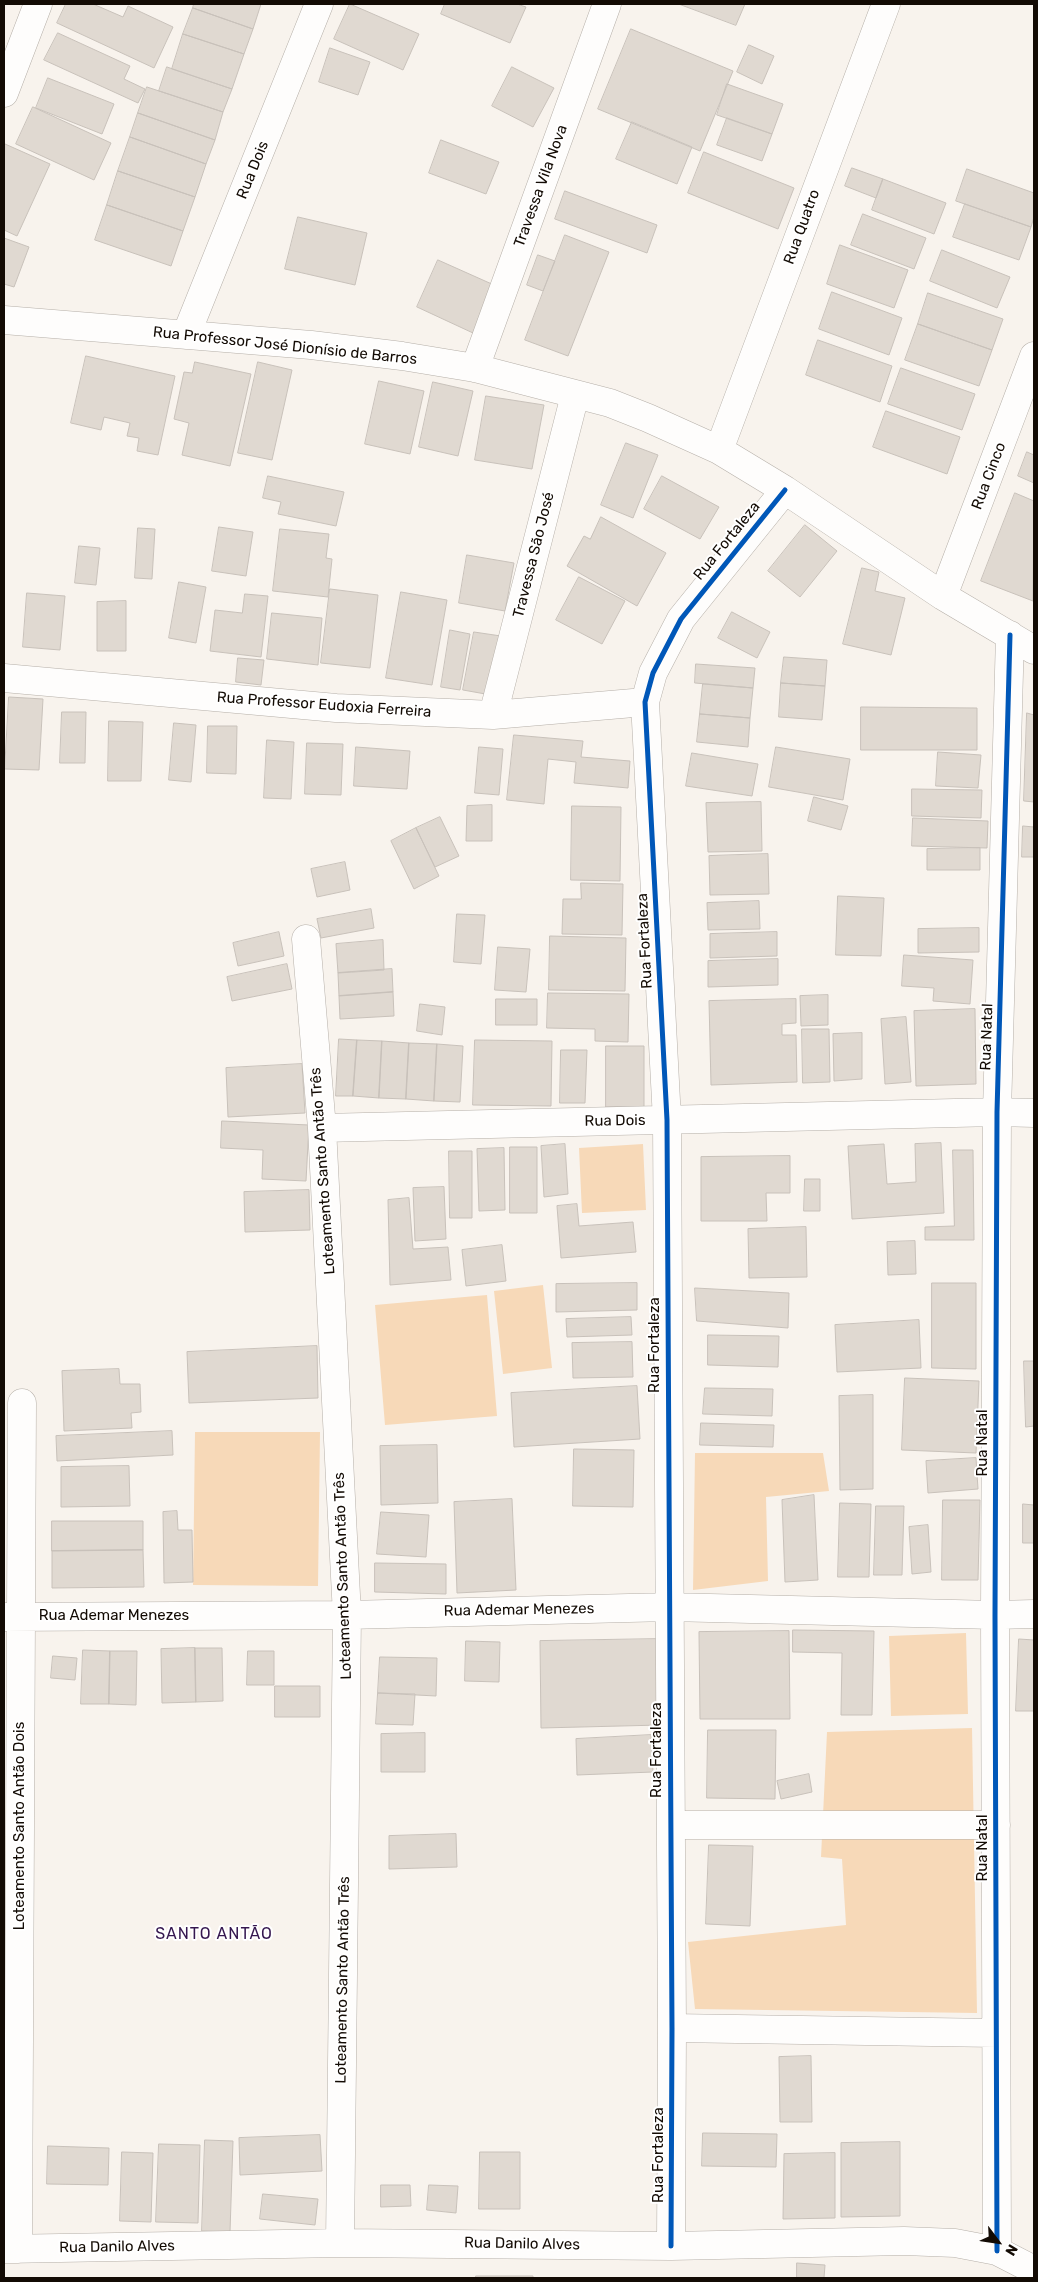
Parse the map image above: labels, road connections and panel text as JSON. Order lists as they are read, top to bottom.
{
  "streets": {
    "street": [
      "Rua Dois",
      "Travessa Vila Nova",
      "Rua Quatro",
      "Rua Professor José Dionísio de Barros",
      "Rua Cinco",
      "Rua Fortaleza",
      "Travessa São José",
      "Rua Professor Eudoxia Ferreira",
      "Rua Natal",
      "Loteamento Santo Antão Três",
      "Rua Ademar Menezes",
      "Loteamento Santo Antão Dois",
      "Rua Danilo Alves"
    ]
  },
  "crossings": [
    ["Rua Dois", "Rua Professor José Dionísio de Barros"],
    ["Rua Dois", "Rua Fortaleza"],
    ["Rua Dois", "Rua Natal"],
    ["Rua Dois", "Loteamento Santo Antão Três"],
    ["Travessa Vila Nova", "Rua Professor José Dionísio de Barros"],
    ["Rua Quatro", "Rua Professor José Dionísio de Barros"],
    ["Rua Professor José Dionísio de Barros", "Rua Cinco"],
    ["Rua Professor José Dionísio de Barros", "Rua Fortaleza"],
    ["Rua Professor José Dionísio de Barros", "Travessa São José"],
    ["Rua Professor José Dionísio de Barros", "Rua Natal"],
    ["Rua Fortaleza", "Rua Professor Eudoxia Ferreira"],
    ["Rua Fortaleza", "Rua Ademar Menezes"],
    ["Rua Fortaleza", "Rua Danilo Alves"],
    ["Travessa São José", "Rua Professor Eudoxia Ferreira"],
    ["Rua Natal", "Rua Ademar Menezes"],
    ["Rua Natal", "Rua Danilo Alves"],
    ["Loteamento Santo Antão Três", "Rua Ademar Menezes"],
    ["Loteamento Santo Antão Três", "Rua Danilo Alves"],
    ["Rua Ademar Menezes", "Loteamento Santo Antão Dois"],
    ["Loteamento Santo Antão Dois", "Rua Danilo Alves"]
  ],
  "districts": ["SANTO ANTÃO"],
  "north": "bottom right"
}
